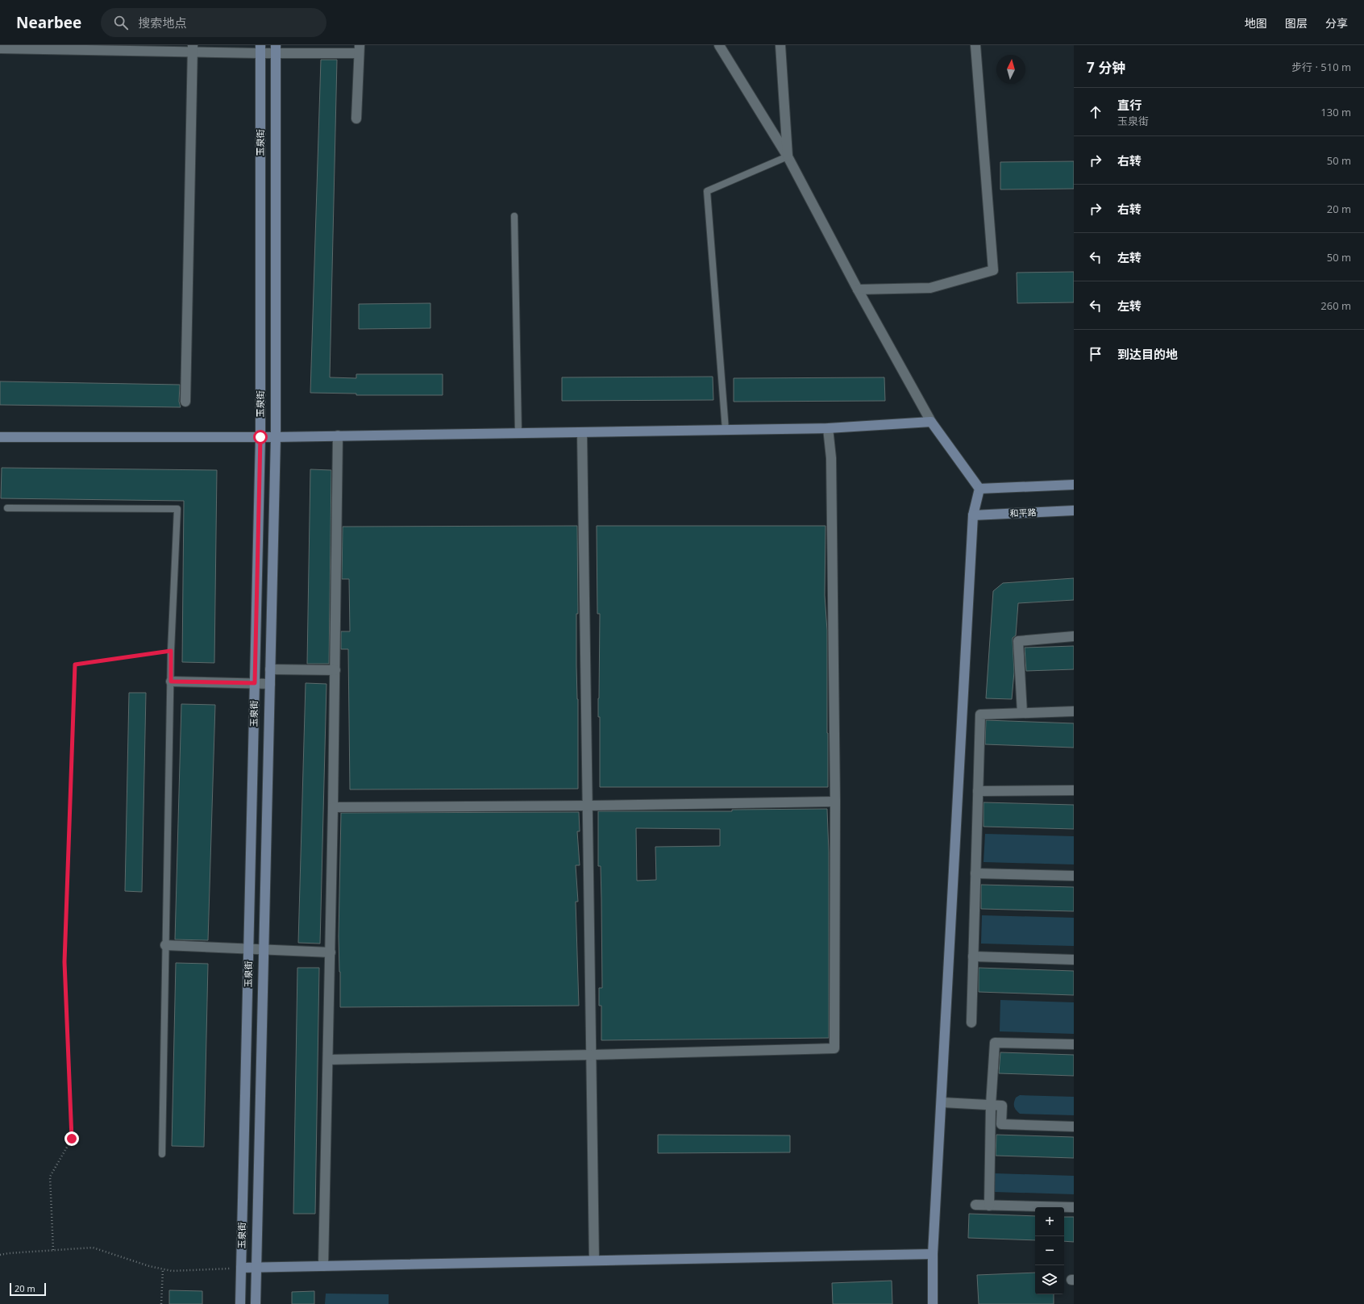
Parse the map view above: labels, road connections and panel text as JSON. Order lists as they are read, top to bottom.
{
  "streets": {
    "street": ["玉泉街", "和平路"]
  },
  "scale_bar": "20 m",
  "north": "top",
  "page": {
    "header": "Nearbee",
    "search": "搜索地点",
    "nav": ["地图", "图层", "分享"],
    "heading": ["7 分钟", "步行 · 510 m"],
    "list": [
      ["直行", "玉泉街", "130 m"],
      ["右转", "50 m"],
      ["右转", "20 m"],
      ["左转", "50 m"],
      ["左转", "260 m"],
      "到达目的地"
    ],
    "map_buttons": ["+", "−"],
    "scale": "20 m"
  }
}
